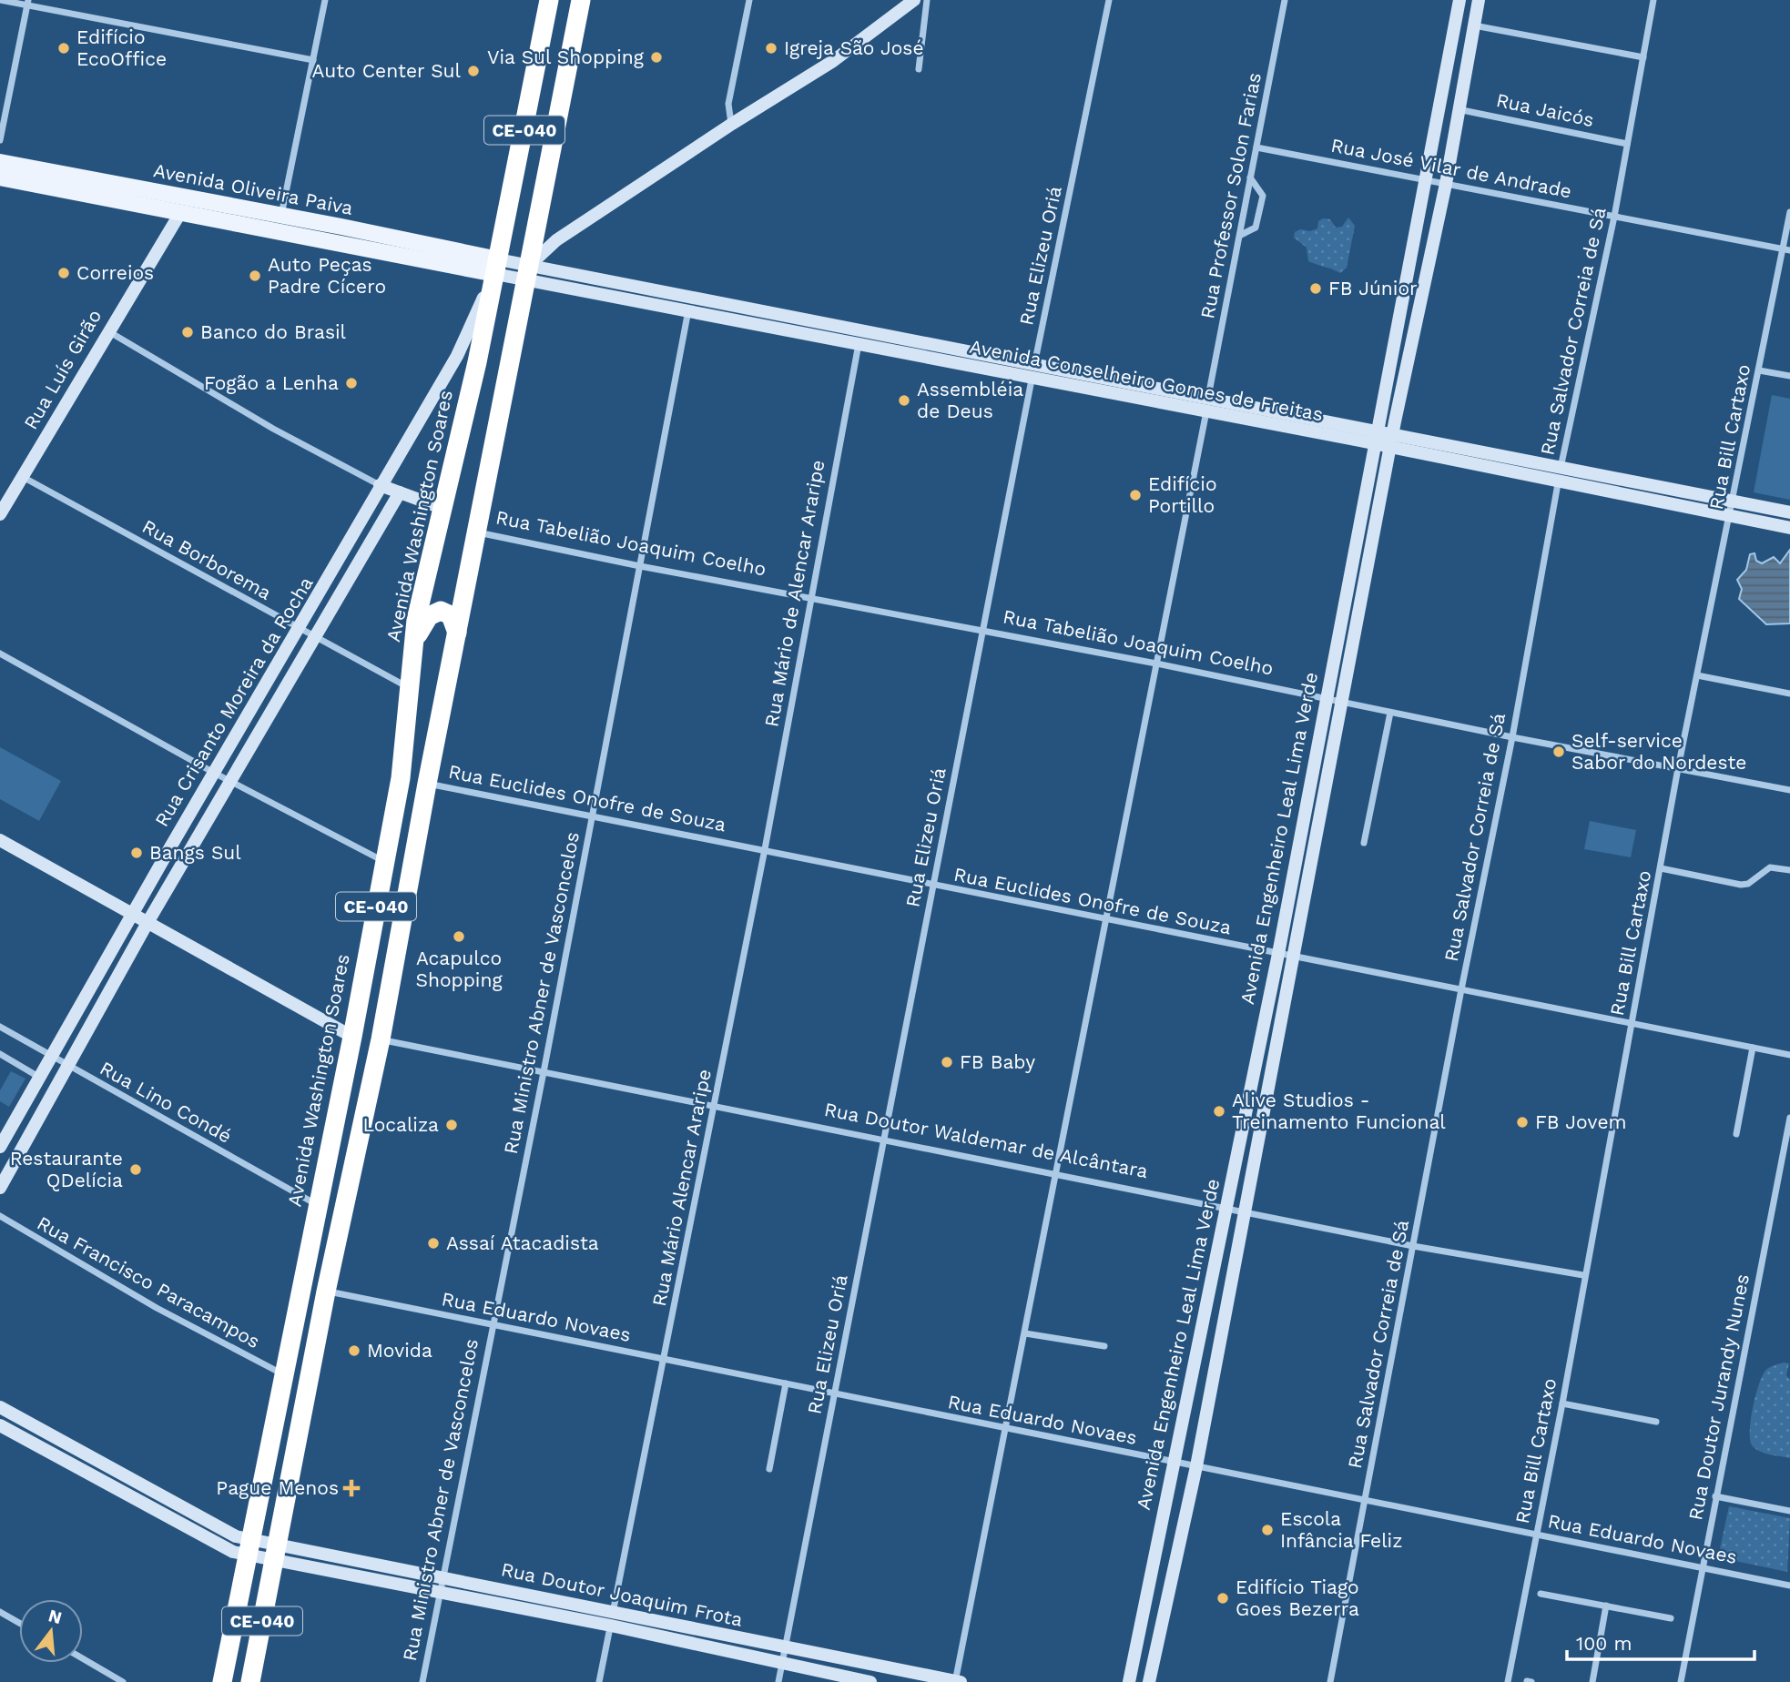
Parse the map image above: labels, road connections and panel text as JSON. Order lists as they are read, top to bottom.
{
  "streets": {
    "highway": ["CE-040", "Avenida Washington Soares"],
    "main road": [
      "Avenida Oliveira Paiva",
      "Rua Luís Girão",
      "Avenida Conselheiro Gomes de Freitas",
      "Rua Crisanto Moreira da Rocha",
      "Avenida Engenheiro Leal Lima Verde",
      "Rua Doutor Joaquim Frota"
    ],
    "street": [
      "Rua Jaicós",
      "Rua José Vilar de Andrade",
      "Rua Professor Solon Farias",
      "Rua Elizeu Oriá",
      "Rua Salvador Correia de Sá",
      "Rua Bill Cartaxo",
      "Rua Tabelião Joaquim Coelho",
      "Rua Borborema",
      "Rua Mário de Alencar Araripe",
      "Rua Euclides Onofre de Souza",
      "Rua Ministro Abner de Vasconcelos",
      "Rua Lino Condé",
      "Rua Doutor Waldemar de Alcântara",
      "Rua Mário Alencar Araripe",
      "Rua Francisco Paracampos",
      "Rua Eduardo Novaes",
      "Rua Doutor Jurandy Nunes"
    ]
  },
  "crossings": [
    ["Rua Jaicós", "Rua Salvador Correia de Sá"],
    ["Rua Jaicós", "Avenida Engenheiro Leal Lima Verde"],
    ["CE-040", "Avenida Conselheiro Gomes de Freitas"],
    ["CE-040", "Rua Tabelião Joaquim Coelho"],
    ["CE-040", "Rua Euclides Onofre de Souza"],
    ["CE-040", "Rua Doutor Waldemar de Alcântara"],
    ["CE-040", "Rua Eduardo Novaes"],
    ["CE-040", "Rua Doutor Joaquim Frota"],
    ["Rua José Vilar de Andrade", "Rua Professor Solon Farias"],
    ["Rua José Vilar de Andrade", "Rua Salvador Correia de Sá"],
    ["Rua José Vilar de Andrade", "Rua Bill Cartaxo"],
    ["Rua José Vilar de Andrade", "Avenida Engenheiro Leal Lima Verde"],
    ["Avenida Oliveira Paiva", "Rua Luís Girão"],
    ["Avenida Oliveira Paiva", "Avenida Conselheiro Gomes de Freitas"],
    ["Avenida Oliveira Paiva", "Avenida Washington Soares"],
    ["Avenida Oliveira Paiva", "Rua Crisanto Moreira da Rocha"],
    ["Rua Professor Solon Farias", "Avenida Conselheiro Gomes de Freitas"],
    ["Rua Professor Solon Farias", "Rua Tabelião Joaquim Coelho"],
    ["Rua Professor Solon Farias", "Rua Euclides Onofre de Souza"],
    ["Rua Professor Solon Farias", "Rua Doutor Waldemar de Alcântara"],
    ["Rua Professor Solon Farias", "Rua Eduardo Novaes"],
    ["Rua Professor Solon Farias", "Rua Doutor Joaquim Frota"],
    ["Rua Elizeu Oriá", "Avenida Conselheiro Gomes de Freitas"],
    ["Rua Elizeu Oriá", "Rua Tabelião Joaquim Coelho"],
    ["Rua Elizeu Oriá", "Rua Euclides Onofre de Souza"],
    ["Rua Elizeu Oriá", "Rua Doutor Waldemar de Alcântara"],
    ["Rua Elizeu Oriá", "Rua Eduardo Novaes"],
    ["Rua Elizeu Oriá", "Rua Doutor Joaquim Frota"],
    ["Rua Salvador Correia de Sá", "Avenida Conselheiro Gomes de Freitas"],
    ["Rua Salvador Correia de Sá", "Rua Tabelião Joaquim Coelho"],
    ["Rua Salvador Correia de Sá", "Rua Euclides Onofre de Souza"],
    ["Rua Salvador Correia de Sá", "Rua Doutor Waldemar de Alcântara"],
    ["Rua Salvador Correia de Sá", "Rua Eduardo Novaes"],
    ["Rua Luís Girão", "Rua Borborema"],
    ["Avenida Conselheiro Gomes de Freitas", "Rua Bill Cartaxo"],
    ["Avenida Conselheiro Gomes de Freitas", "Avenida Washington Soares"],
    ["Avenida Conselheiro Gomes de Freitas", "Rua Mário de Alencar Araripe"],
    ["Avenida Conselheiro Gomes de Freitas", "Rua Crisanto Moreira da Rocha"],
    ["Avenida Conselheiro Gomes de Freitas", "Avenida Engenheiro Leal Lima Verde"],
    ["Avenida Conselheiro Gomes de Freitas", "Rua Ministro Abner de Vasconcelos"],
    ["Rua Bill Cartaxo", "Rua Tabelião Joaquim Coelho"],
    ["Rua Bill Cartaxo", "Rua Euclides Onofre de Souza"],
    ["Rua Bill Cartaxo", "Rua Doutor Waldemar de Alcântara"],
    ["Rua Bill Cartaxo", "Rua Eduardo Novaes"],
    ["Avenida Washington Soares", "Rua Borborema"],
    ["Avenida Washington Soares", "Rua Crisanto Moreira da Rocha"],
    ["Avenida Washington Soares", "Rua Lino Condé"],
    ["Avenida Washington Soares", "Rua Francisco Paracampos"],
    ["Rua Tabelião Joaquim Coelho", "Rua Mário de Alencar Araripe"],
    ["Rua Tabelião Joaquim Coelho", "Avenida Engenheiro Leal Lima Verde"],
    ["Rua Tabelião Joaquim Coelho", "Rua Ministro Abner de Vasconcelos"],
    ["Rua Borborema", "Rua Crisanto Moreira da Rocha"],
    ["Rua Mário de Alencar Araripe", "Rua Euclides Onofre de Souza"],
    ["Rua Mário de Alencar Araripe", "Rua Mário Alencar Araripe"],
    ["Rua Crisanto Moreira da Rocha", "Rua Lino Condé"],
    ["Rua Euclides Onofre de Souza", "Avenida Engenheiro Leal Lima Verde"],
    ["Rua Euclides Onofre de Souza", "Rua Ministro Abner de Vasconcelos"],
    ["Rua Euclides Onofre de Souza", "Rua Mário Alencar Araripe"],
    ["Avenida Engenheiro Leal Lima Verde", "Rua Doutor Waldemar de Alcântara"],
    ["Avenida Engenheiro Leal Lima Verde", "Rua Eduardo Novaes"],
    ["Rua Ministro Abner de Vasconcelos", "Rua Doutor Waldemar de Alcântara"],
    ["Rua Ministro Abner de Vasconcelos", "Rua Eduardo Novaes"],
    ["Rua Ministro Abner de Vasconcelos", "Rua Doutor Joaquim Frota"],
    ["Rua Doutor Waldemar de Alcântara", "Rua Mário Alencar Araripe"],
    ["Rua Mário Alencar Araripe", "Rua Eduardo Novaes"],
    ["Rua Mário Alencar Araripe", "Rua Doutor Joaquim Frota"],
    ["Rua Eduardo Novaes", "Rua Doutor Jurandy Nunes"]
  ],
  "places": {
    "other": [
      "Edifício EcoOffice",
      "Igreja São José",
      "Via Sul Shopping",
      "Auto Center Sul",
      "Correios",
      "Auto Peças Padre Cícero",
      "FB Júnior",
      "Banco do Brasil",
      "Fogão a Lenha",
      "Assembléia de Deus",
      "Edifício Portillo",
      "Self-service Sabor do Nordeste",
      "Bangs Sul",
      "Acapulco Shopping",
      "FB Baby",
      "Alive Studios - Treinamento Funcional",
      "FB Jovem",
      "Localiza",
      "Restaurante QDelícia",
      "Assaí Atacadista",
      "Movida",
      "Escola Infância Feliz",
      "Edifício Tiago Goes Bezerra"
    ],
    "health": ["Pague Menos"]
  },
  "scale_bar": "100 m",
  "north": "top"
}
